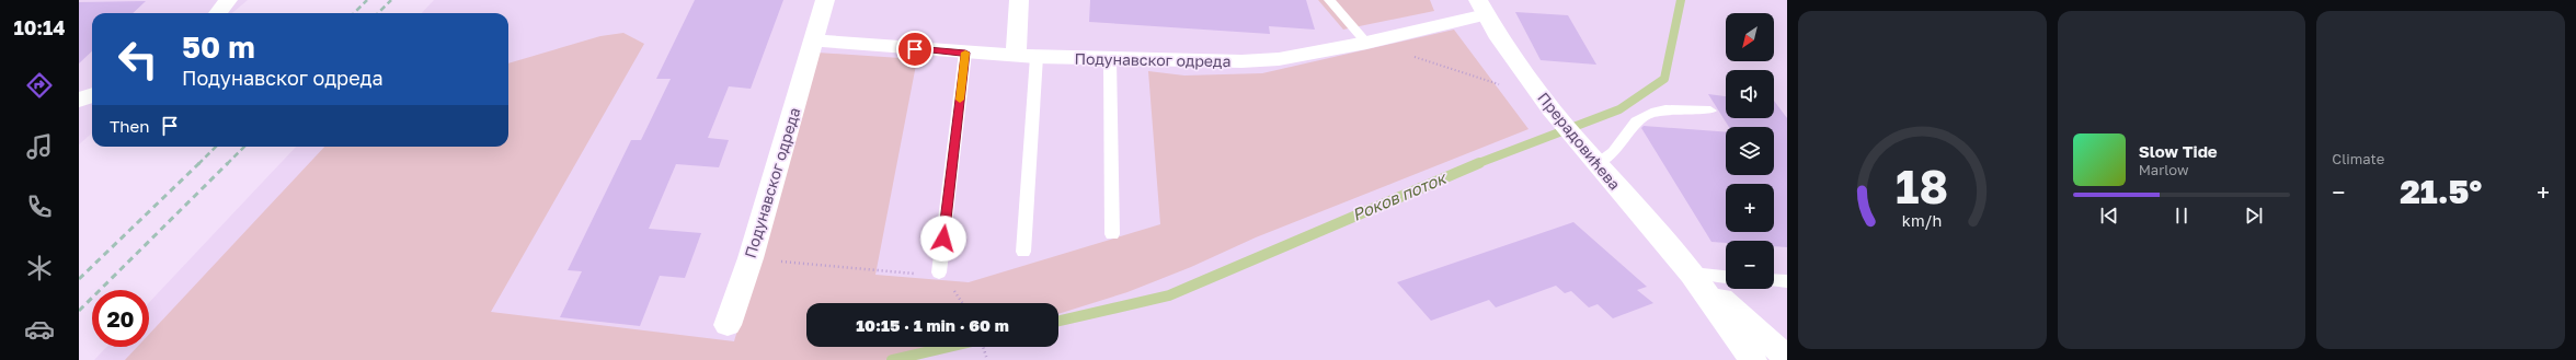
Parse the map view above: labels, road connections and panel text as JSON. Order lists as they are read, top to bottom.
{
  "streets": {
    "street": ["Подунавског одреда", "Прерадовићева"]
  },
  "crossings": [
    ["Подунавског одреда", "Прерадовићева"]
  ],
  "water": ["Роков поток"],
  "north": "bottom left",
  "page": {
    "tabs": "10:14",
    "tile": "Climate",
    "map_buttons": ["+", "−"],
    "turn": ["50 m", "Подунавског одреда"],
    "then": "Then",
    "song": ["Slow Tide", "Marlow"],
    "heat": ["−", "21.5°", "+"],
    "limit": "20",
    "trip": "10:15 · 1 min · 60 m",
    "gauge": ["18", "km/h"]
  }
}
